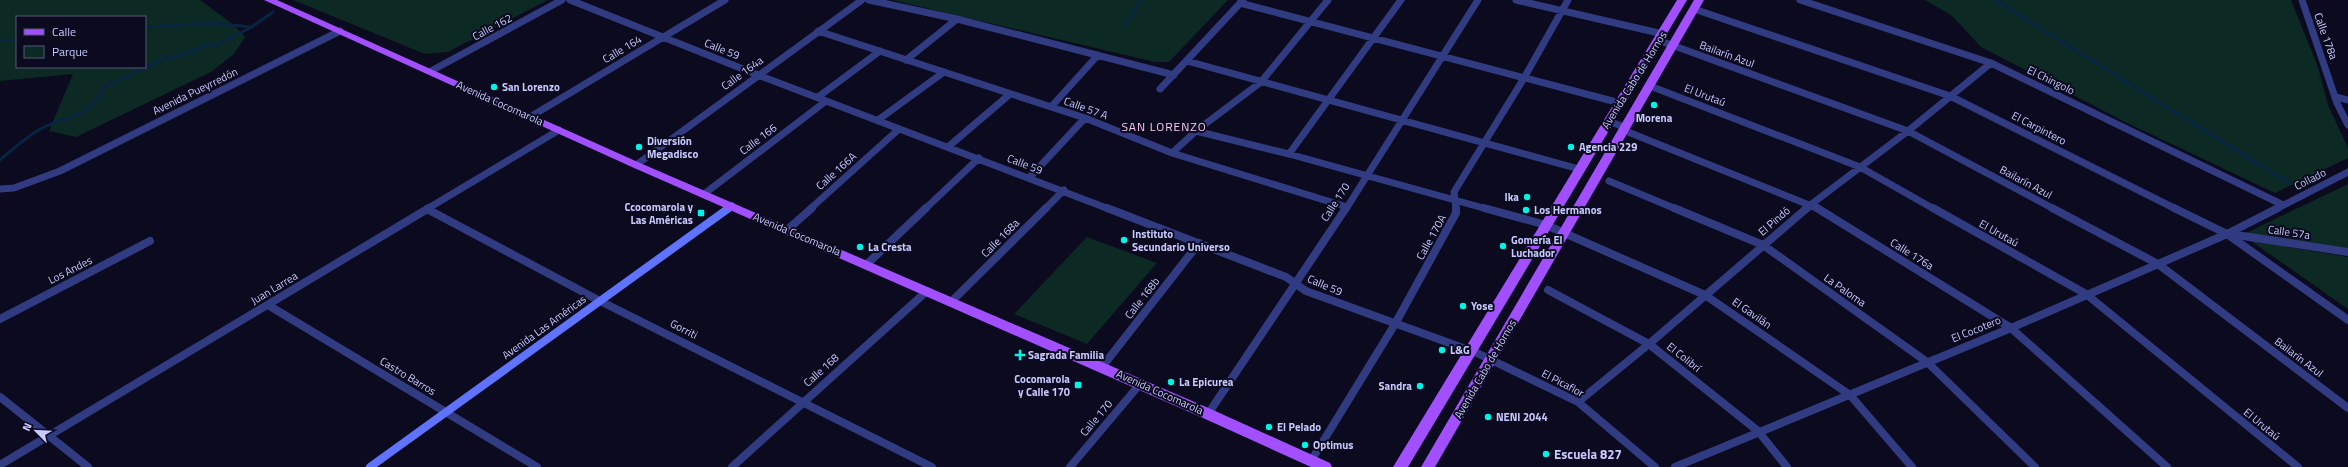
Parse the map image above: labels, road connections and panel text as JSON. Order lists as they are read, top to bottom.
{
  "streets": {
    "main road": ["Avenida Cabo de Hornos", "Avenida Cocomarola", "Avenida Las Américas"],
    "street": [
      "Calle 162",
      "Calle 178a",
      "Calle 164",
      "Calle 59",
      "Bailarín Azul",
      "Calle 164a",
      "El Chingolo",
      "Avenida Pueyrredón",
      "El Urutaú",
      "Calle 57 A",
      "El Carpintero",
      "Calle 166",
      "Calle 166A",
      "Collado",
      "Calle 170",
      "El Pindó",
      "Calle 57a",
      "Calle 170A",
      "Calle 168a",
      "Calle 176a",
      "Los Andes",
      "Juan Larrea",
      "La Paloma",
      "Calle 168b",
      "El Gavilán",
      "Gorriti",
      "El Cocotero",
      "El Colibrí",
      "Calle 168",
      "Castro Barros",
      "El Picaflor"
    ]
  },
  "crossings": [
    ["Calle 162", "Avenida Cocomarola"],
    ["Calle 164", "Calle 59"],
    ["Calle 164", "Avenida Cocomarola"],
    ["Calle 59", "Calle 164a"],
    ["Calle 59", "Avenida Cabo de Hornos"],
    ["Calle 59", "Calle 166"],
    ["Calle 59", "Calle 166A"],
    ["Calle 59", "Calle 170"],
    ["Calle 59", "Calle 170A"],
    ["Calle 59", "Calle 168a"],
    ["Calle 59", "Calle 168b"],
    ["Calle 59", "El Picaflor"],
    ["Bailarín Azul", "Avenida Cabo de Hornos"],
    ["Bailarín Azul", "El Pindó"],
    ["Bailarín Azul", "Calle 170A"],
    ["Bailarín Azul", "El Cocotero"],
    ["Calle 164a", "Avenida Cocomarola"],
    ["Calle 164a", "Calle 57 A"],
    ["Avenida Cabo de Hornos", "El Urutaú"],
    ["Avenida Cabo de Hornos", "El Carpintero"],
    ["Avenida Cabo de Hornos", "Calle 176a"],
    ["Avenida Cabo de Hornos", "El Gavilán"],
    ["Avenida Cabo de Hornos", "El Picaflor"],
    ["El Chingolo", "Collado"],
    ["El Chingolo", "El Pindó"],
    ["El Chingolo", "El Cocotero"],
    ["Avenida Pueyrredón", "Avenida Cocomarola"],
    ["El Urutaú", "El Pindó"],
    ["El Urutaú", "El Cocotero"],
    ["Avenida Cocomarola", "Calle 166"],
    ["Avenida Cocomarola", "Calle 166A"],
    ["Avenida Cocomarola", "Calle 170"],
    ["Avenida Cocomarola", "Calle 170A"],
    ["Avenida Cocomarola", "Calle 168a"],
    ["Avenida Cocomarola", "Juan Larrea"],
    ["Avenida Cocomarola", "Calle 168b"],
    ["Avenida Cocomarola", "Avenida Las Américas"],
    ["Avenida Cocomarola", "Calle 168"],
    ["Calle 57 A", "Calle 170"],
    ["El Carpintero", "El Pindó"],
    ["El Carpintero", "Calle 57a"],
    ["El Carpintero", "El Cocotero"],
    ["Collado", "El Cocotero"],
    ["Calle 170", "El Gavilán"],
    ["El Pindó", "Calle 176a"],
    ["El Pindó", "La Paloma"],
    ["El Pindó", "El Gavilán"],
    ["El Pindó", "El Colibrí"],
    ["El Pindó", "El Picaflor"],
    ["Calle 57a", "El Cocotero"],
    ["Calle 170A", "El Gavilán"],
    ["Calle 176a", "El Cocotero"],
    ["Juan Larrea", "Gorriti"],
    ["Juan Larrea", "Castro Barros"],
    ["La Paloma", "El Cocotero"],
    ["El Gavilán", "El Cocotero"],
    ["Avenida Las Américas", "Gorriti"],
    ["Avenida Las Américas", "Castro Barros"],
    ["Gorriti", "Calle 168"],
    ["El Cocotero", "El Colibrí"]
  ],
  "districts": ["SAN LORENZO"],
  "places": {
    "other": [
      "San Lorenzo",
      "Morena",
      "Diversión Megadisco",
      "Agencia 229",
      "Ika",
      "Los Hermanos",
      "Instituto Secundario Universo",
      "Gomería El Luchador",
      "La Cresta",
      "Yose",
      "L&G",
      "La Epicurea",
      "Sandra",
      "NENI 2044",
      "El Pelado",
      "Optimus",
      "Escuela 827"
    ],
    "transit": ["Ccocomarola y Las Américas", "Cocomarola y Calle 170"],
    "health": ["Sagrada Familia"]
  },
  "legend": ["Calle", "Parque"],
  "north": "top left"
}
